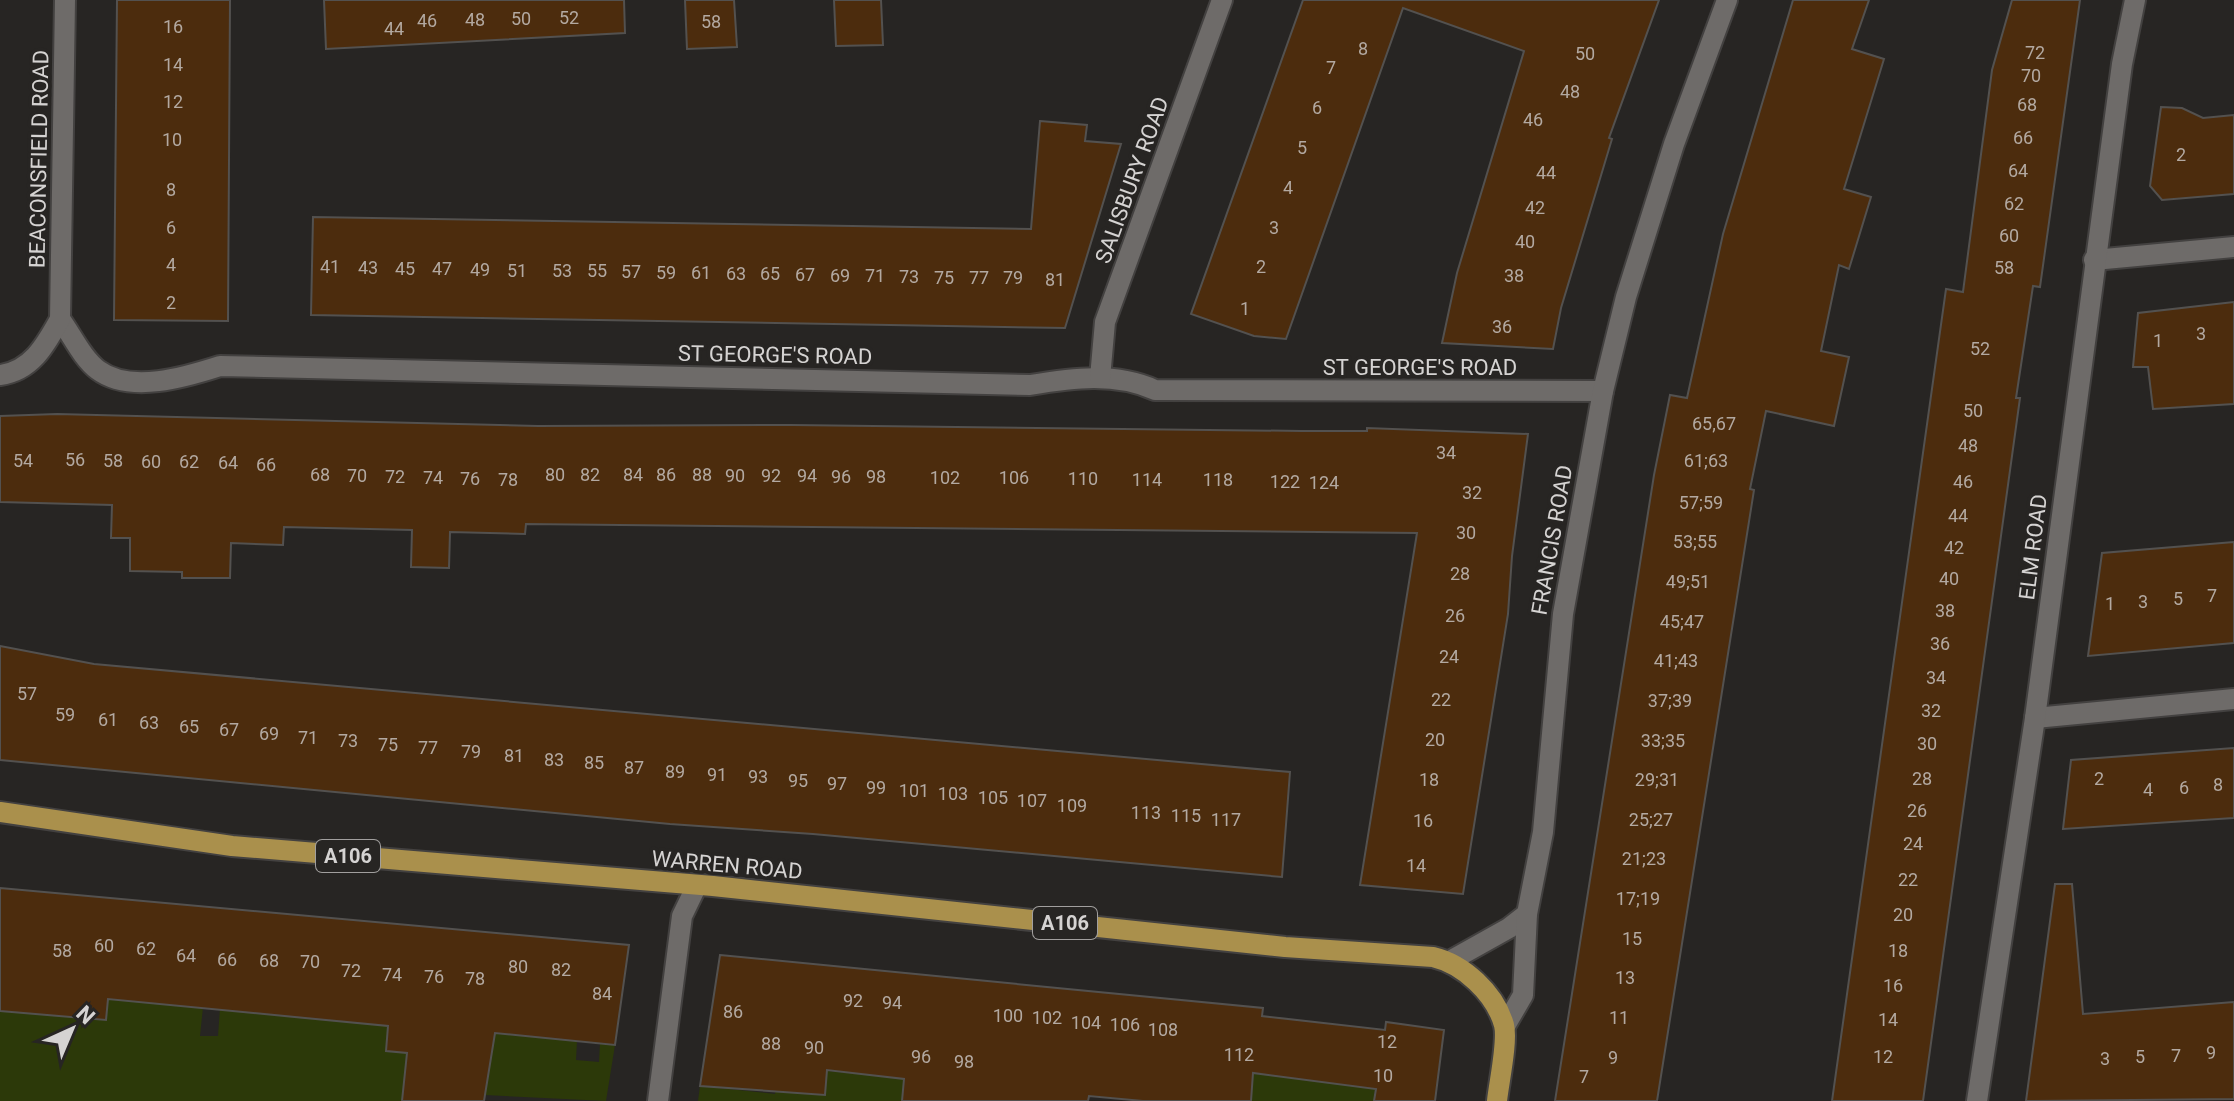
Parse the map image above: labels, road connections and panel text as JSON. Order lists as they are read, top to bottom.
{
  "streets": {
    "main road": ["FRANCIS ROAD", "A106", "WARREN ROAD"],
    "street": [
      "BEACONSFIELD ROAD",
      "SALISBURY ROAD",
      "ST GEORGE'S ROAD",
      "ELM ROAD"
    ]
  },
  "crossings": [
    ["BEACONSFIELD ROAD", "ST GEORGE'S ROAD"],
    ["SALISBURY ROAD", "ST GEORGE'S ROAD"],
    ["ST GEORGE'S ROAD", "FRANCIS ROAD"]
  ],
  "house_numbers": [
    "52",
    "50",
    "48",
    "46",
    "58",
    "16",
    "44",
    "8",
    "72",
    "50",
    "14",
    "7",
    "70",
    "48",
    "12",
    "68",
    "6",
    "46",
    "66",
    "10",
    "5",
    "2",
    "64",
    "44",
    "4",
    "8",
    "62",
    "42",
    "6",
    "3",
    "60",
    "40",
    "4",
    "41",
    "2",
    "43",
    "58",
    "45",
    "47",
    "49",
    "51",
    "53",
    "55",
    "57",
    "59",
    "61",
    "63",
    "65",
    "67",
    "69",
    "71",
    "38",
    "73",
    "75",
    "77",
    "79",
    "81",
    "2",
    "1",
    "36",
    "3",
    "1",
    "52",
    "50",
    "65,67",
    "48",
    "34",
    "56",
    "54",
    "58",
    "61;63",
    "60",
    "62",
    "64",
    "66",
    "68",
    "80",
    "82",
    "84",
    "86",
    "88",
    "70",
    "90",
    "92",
    "94",
    "72",
    "96",
    "98",
    "74",
    "102",
    "106",
    "76",
    "110",
    "78",
    "114",
    "118",
    "122",
    "46",
    "124",
    "32",
    "57;59",
    "44",
    "30",
    "53;55",
    "42",
    "28",
    "40",
    "49;51",
    "7",
    "5",
    "3",
    "1",
    "38",
    "26",
    "45;47",
    "36",
    "24",
    "41;43",
    "34",
    "57",
    "22",
    "37;39",
    "32",
    "59",
    "61",
    "63",
    "65",
    "67",
    "69",
    "71",
    "20",
    "73",
    "33;35",
    "30",
    "75",
    "77",
    "79",
    "81",
    "83",
    "85",
    "87",
    "89",
    "91",
    "93",
    "28",
    "2",
    "18",
    "29;31",
    "95",
    "97",
    "8",
    "99",
    "6",
    "4",
    "101",
    "103",
    "105",
    "107",
    "109",
    "26",
    "113",
    "115",
    "117",
    "25;27",
    "16",
    "24",
    "21;23",
    "14",
    "22",
    "17;19",
    "20",
    "15",
    "60",
    "62",
    "58",
    "18",
    "64",
    "66",
    "68",
    "70",
    "80",
    "82",
    "72",
    "74",
    "76",
    "13",
    "78",
    "16",
    "84",
    "92",
    "94",
    "86",
    "100",
    "102",
    "11",
    "14",
    "104",
    "106",
    "108",
    "12",
    "88",
    "90",
    "9",
    "112",
    "7",
    "96",
    "12",
    "5",
    "9",
    "3",
    "98",
    "10",
    "7"
  ],
  "north": "top right"
}
